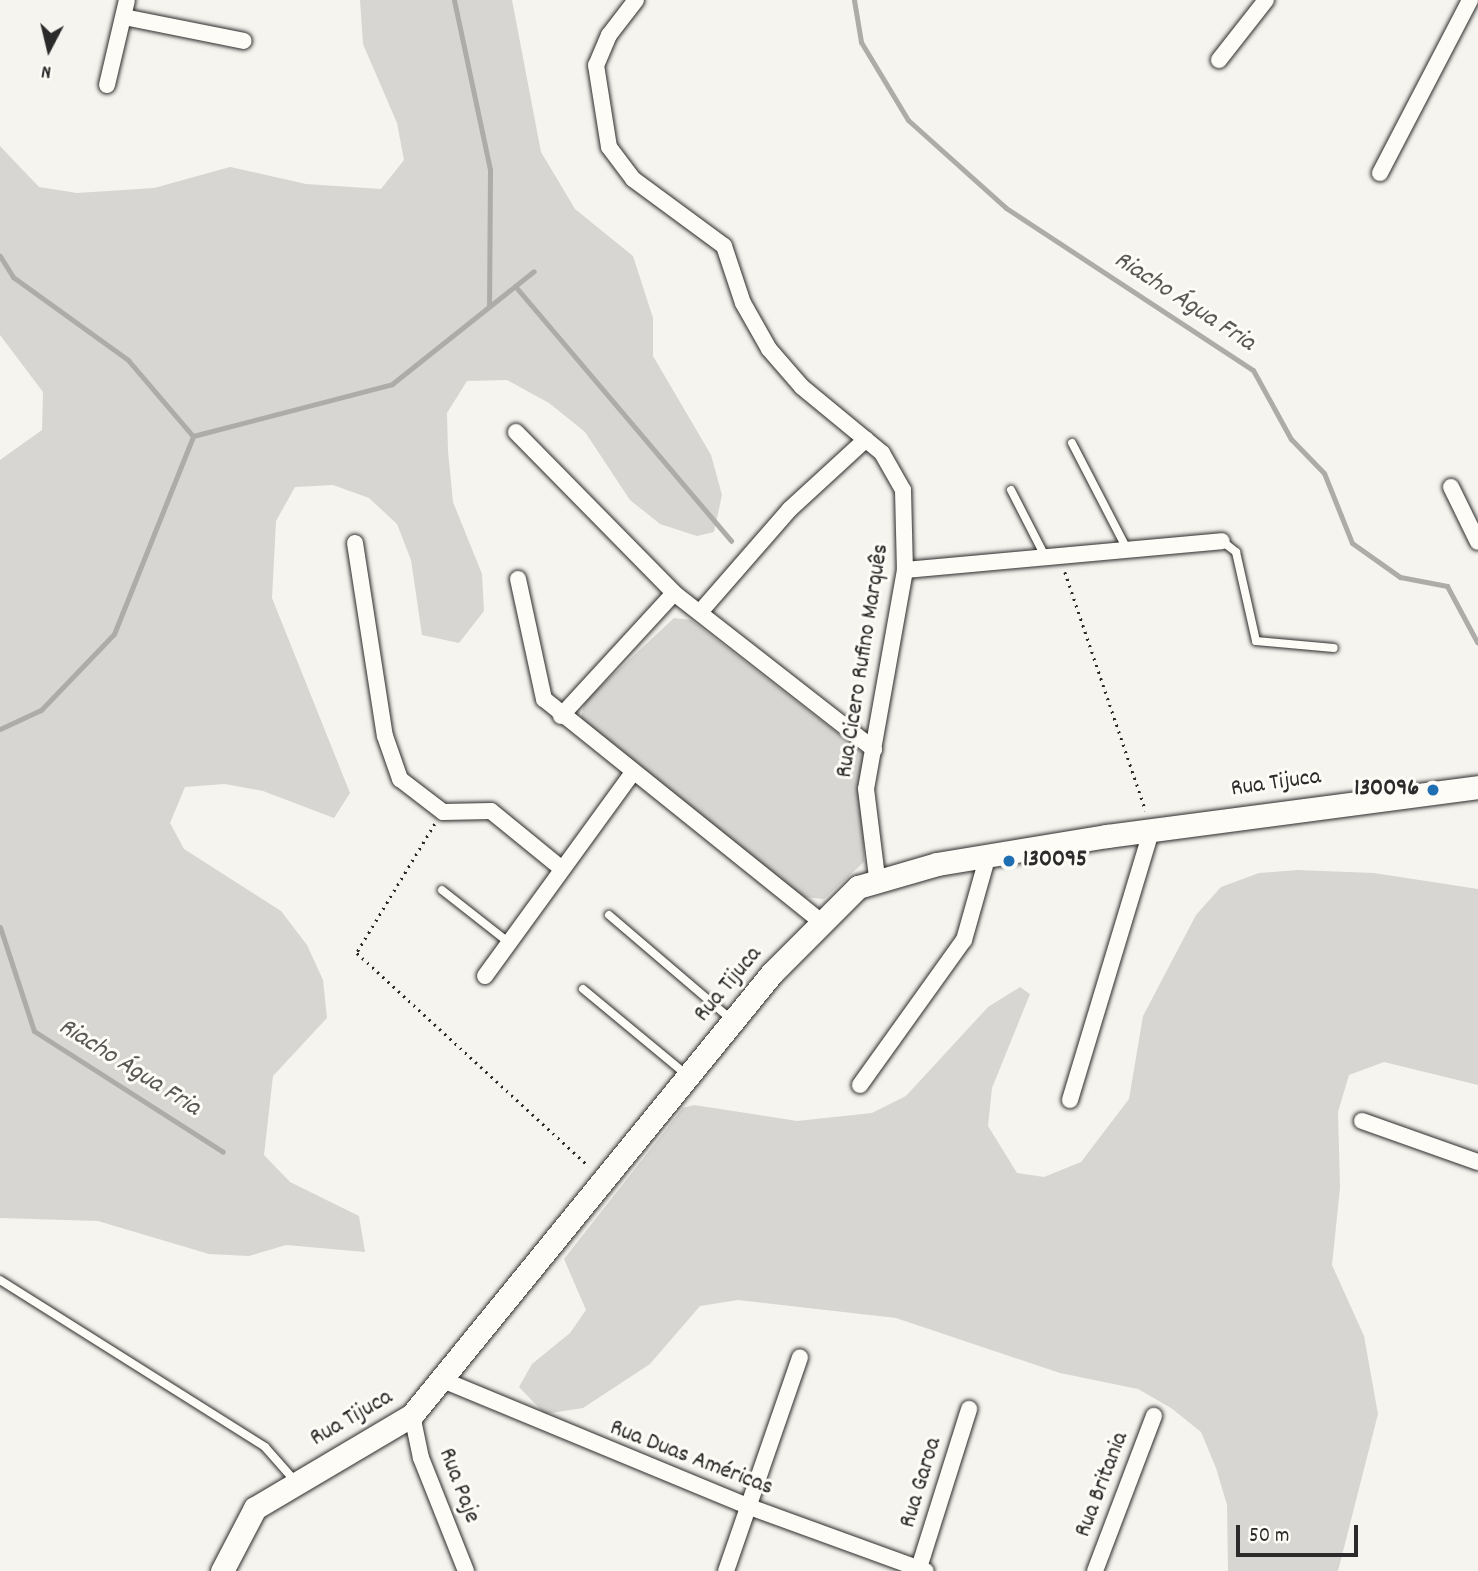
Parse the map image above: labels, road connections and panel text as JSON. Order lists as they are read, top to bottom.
{
  "streets": {
    "street": [
      "Rua Cicero Rufino Marquês",
      "Rua Tijuca",
      "Rua Duas Américas",
      "Rua Garoa",
      "Rua Britania",
      "Rua Paje"
    ]
  },
  "crossings": [
    ["Rua Cicero Rufino Marquês", "Rua Tijuca"],
    ["Rua Tijuca", "Rua Duas Américas"],
    ["Rua Tijuca", "Rua Paje"],
    ["Rua Duas Américas", "Rua Garoa"]
  ],
  "water": ["Riacho Água Fria"],
  "places": ["130096", "130095"],
  "scale_bar": "50 m",
  "north": "bottom"
}
